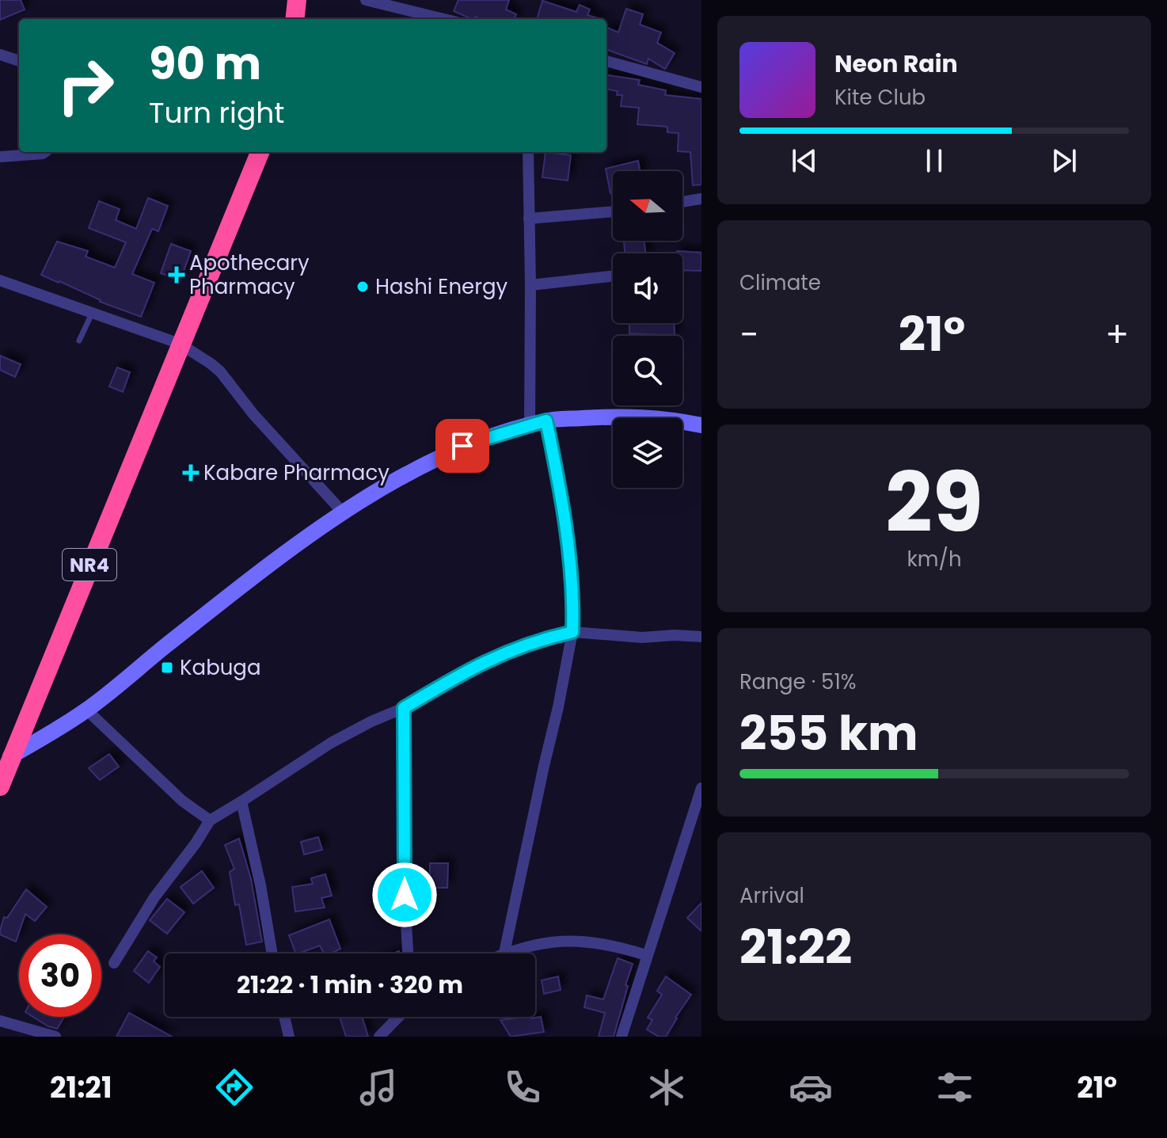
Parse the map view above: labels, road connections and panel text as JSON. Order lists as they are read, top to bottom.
{
  "streets": {
    "highway": ["NR4"]
  },
  "places": {
    "health": ["Apothecary Pharmacy", "Kabare Pharmacy"],
    "other": ["Hashi Energy"],
    "transit": ["Kabuga"]
  },
  "north": "left",
  "page": {
    "turn": ["90 m", "Turn right"],
    "song": ["Neon Rain", "Kite Club"],
    "tile": [
      "Climate",
      ["29", "km/h"],
      ["Range · 51%", "255 km"],
      ["Arrival", "21:22"]
    ],
    "heat": ["−", "21°", "+"],
    "limit": "30",
    "trip": "21:22 · 1 min · 320 m",
    "tabs": ["21:21", "21°"]
  }
}
